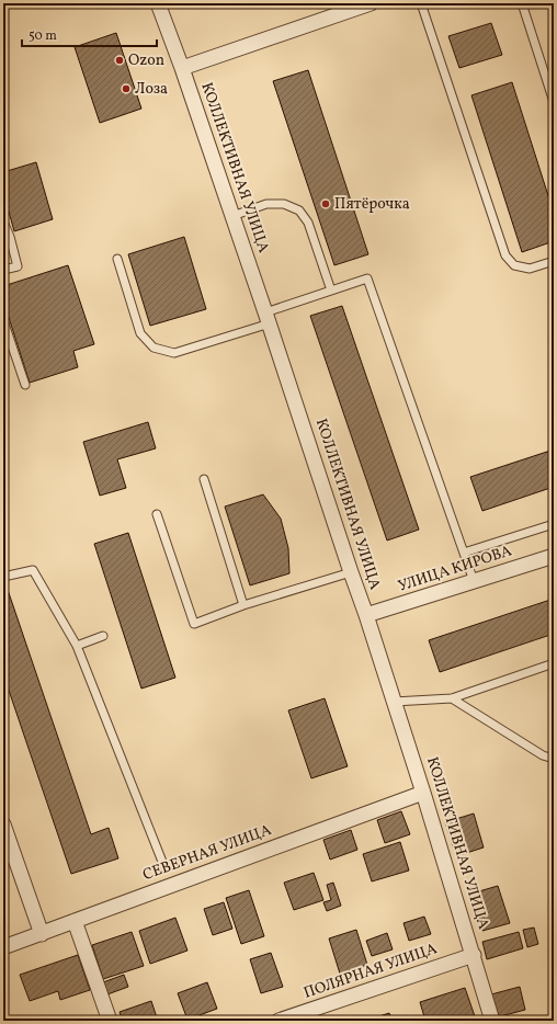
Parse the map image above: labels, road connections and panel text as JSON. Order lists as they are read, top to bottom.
{
  "streets": {
    "street": [
      "КОЛЛЕКТИВНАЯ УЛИЦА",
      "УЛИЦА КИРОВА",
      "СЕВЕРНАЯ УЛИЦА",
      "ПОЛЯРНАЯ УЛИЦА"
    ]
  },
  "crossings": [
    ["КОЛЛЕКТИВНАЯ УЛИЦА", "УЛИЦА КИРОВА"],
    ["КОЛЛЕКТИВНАЯ УЛИЦА", "СЕВЕРНАЯ УЛИЦА"],
    ["КОЛЛЕКТИВНАЯ УЛИЦА", "ПОЛЯРНАЯ УЛИЦА"]
  ],
  "places": ["Ozon", "Лоза", "Пятёрочка"],
  "scale_bar": "50 m"
}
